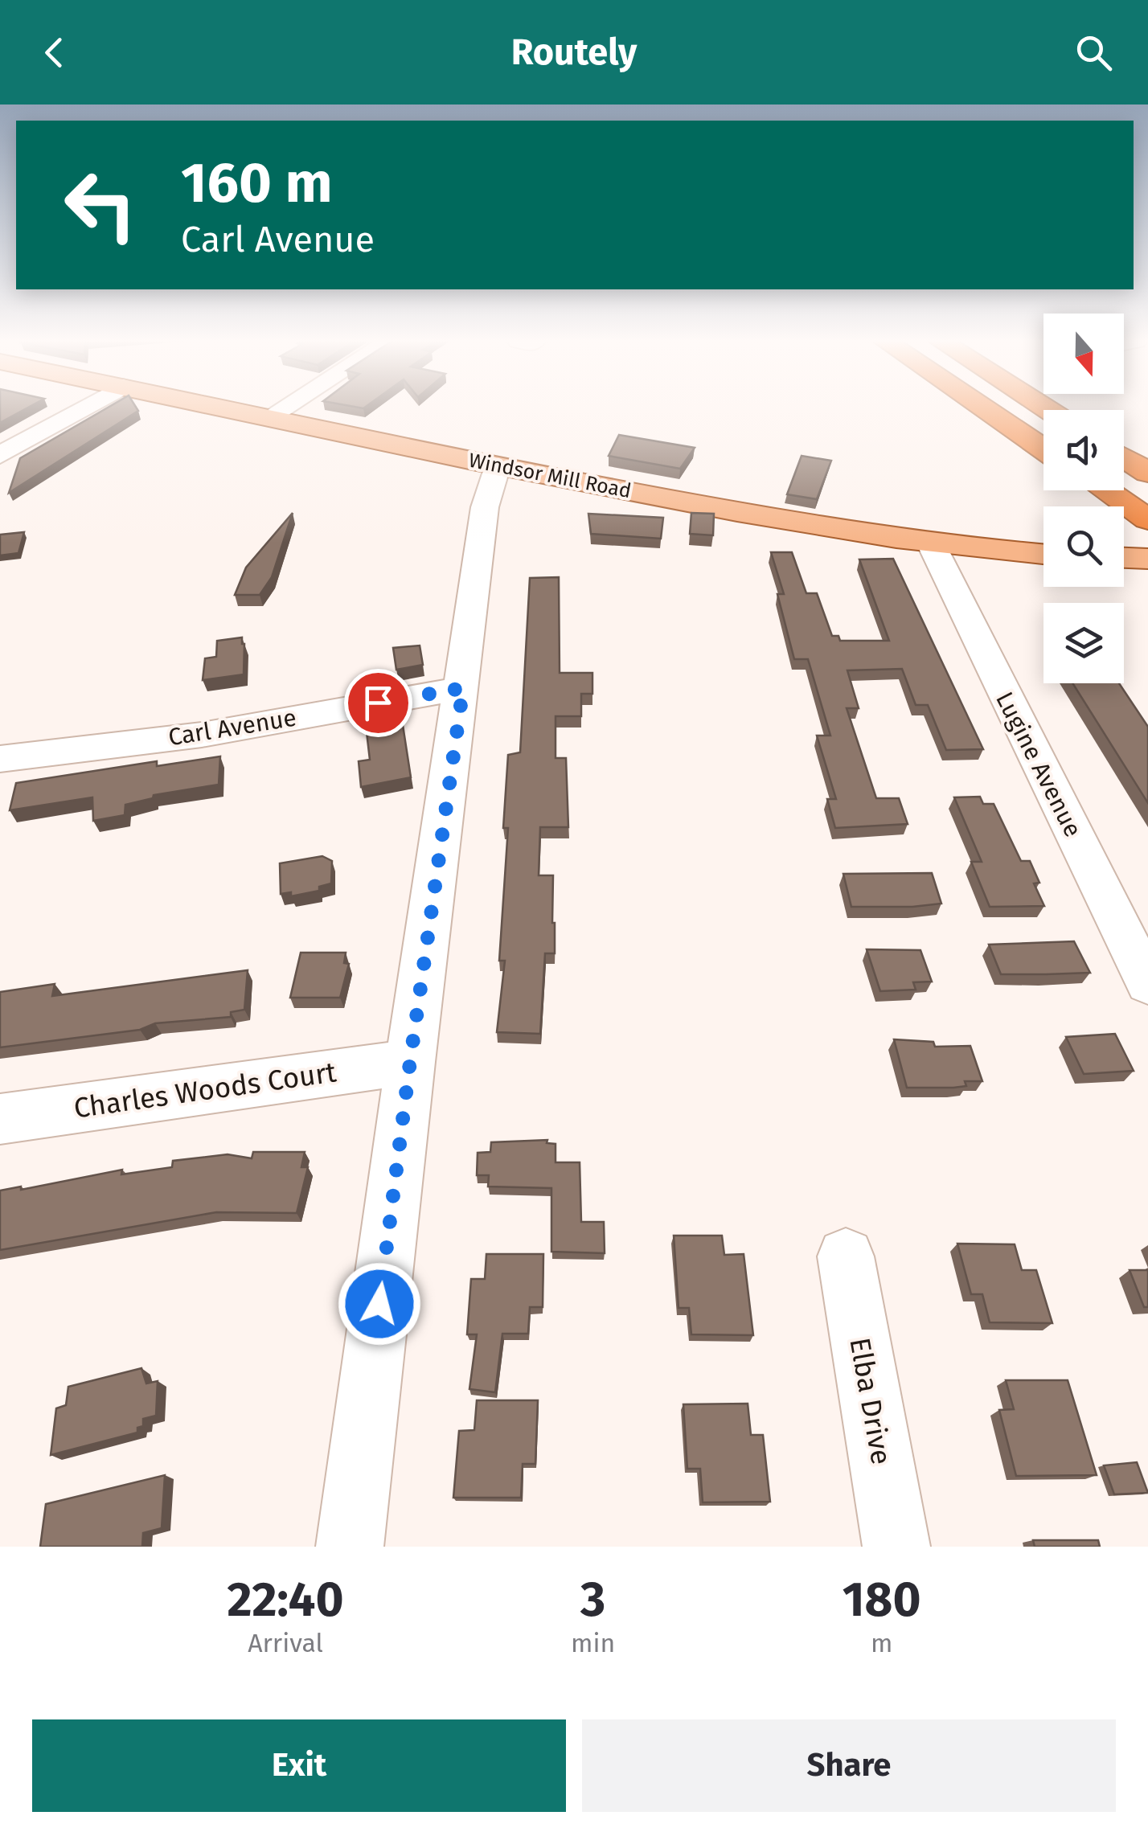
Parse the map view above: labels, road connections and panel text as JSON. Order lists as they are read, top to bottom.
{
  "streets": {
    "main road": ["Windsor Mill Road"],
    "street": [
      "Carl Avenue",
      "Lugine Avenue",
      "Charles Woods Court",
      "Elba Drive"
    ]
  },
  "crossings": [
    ["Windsor Mill Road", "Lugine Avenue"]
  ],
  "north": "bottom",
  "page": {
    "header": "Routely",
    "turn": ["160 m", "Carl Avenue"],
    "eta": [
      "22:40",
      "Arrival",
      "3",
      "min",
      "180",
      "m"
    ],
    "buttons": ["Exit", "Share"]
  }
}
